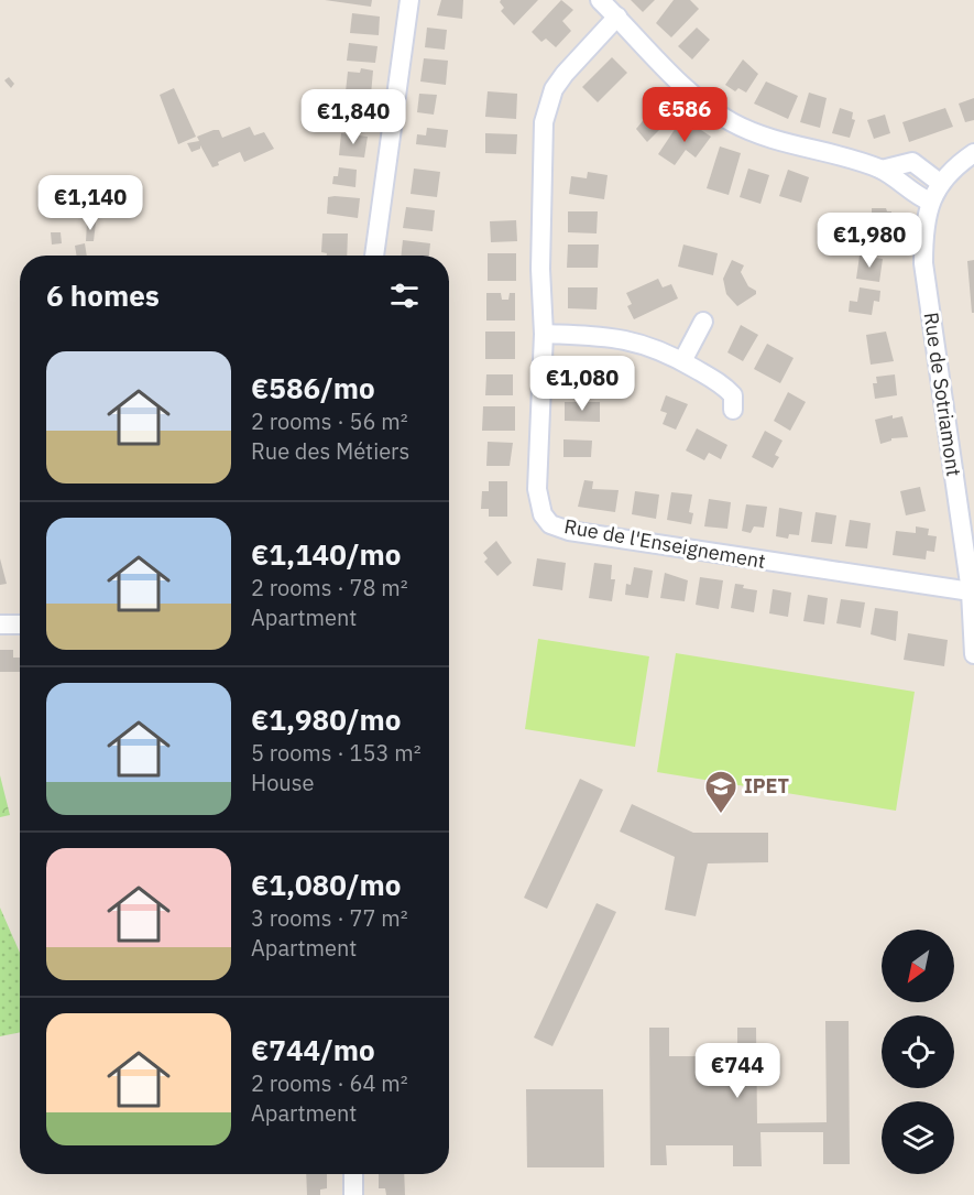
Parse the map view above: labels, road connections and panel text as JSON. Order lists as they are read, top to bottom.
{
  "streets": {
    "street": ["Rue de Sotriamont", "Rue de l'Enseignement"]
  },
  "crossings": [
    ["Rue de Sotriamont", "Rue de l'Enseignement"]
  ],
  "places": {
    "school or university": ["IPET"]
  },
  "north": "bottom left",
  "page": {
    "price": [
      "€586",
      "€1,840",
      "€1,140",
      "€1,980",
      "€1,080",
      "€744"
    ],
    "heading": "6 homes",
    "list": [
      {
        "name": "€586/mo",
        "note": "2 rooms · 56 m² · Rue des Métiers"
      },
      {
        "name": "€1,140/mo",
        "note": "2 rooms · 78 m² · Apartment"
      },
      {
        "name": "€1,980/mo",
        "note": "5 rooms · 153 m² · House"
      },
      {
        "name": "€1,080/mo",
        "note": "3 rooms · 77 m² · Apartment"
      },
      {
        "name": "€744/mo",
        "note": "2 rooms · 64 m² · Apartment"
      }
    ]
  }
}
